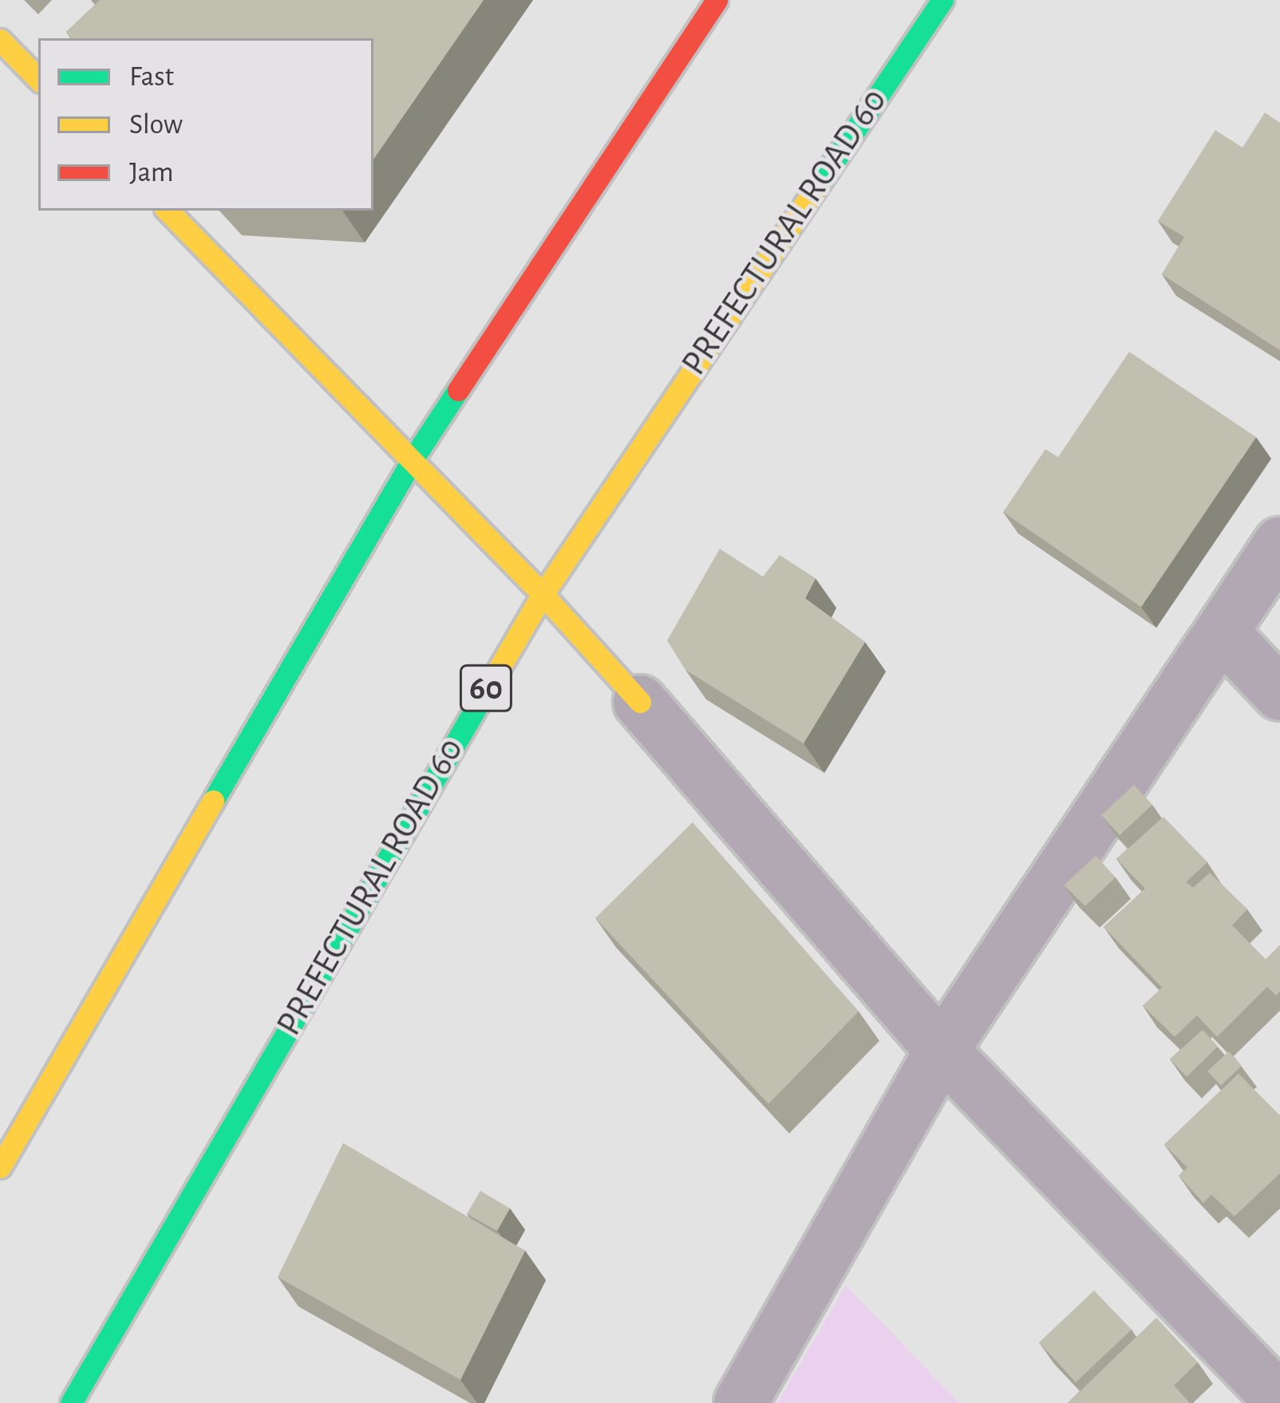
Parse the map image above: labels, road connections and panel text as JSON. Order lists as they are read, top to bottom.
{
  "streets": {
    "main road": ["PREFECTURAL ROAD 60", "60"]
  },
  "legend": ["Fast", "Slow", "Jam"]
}
